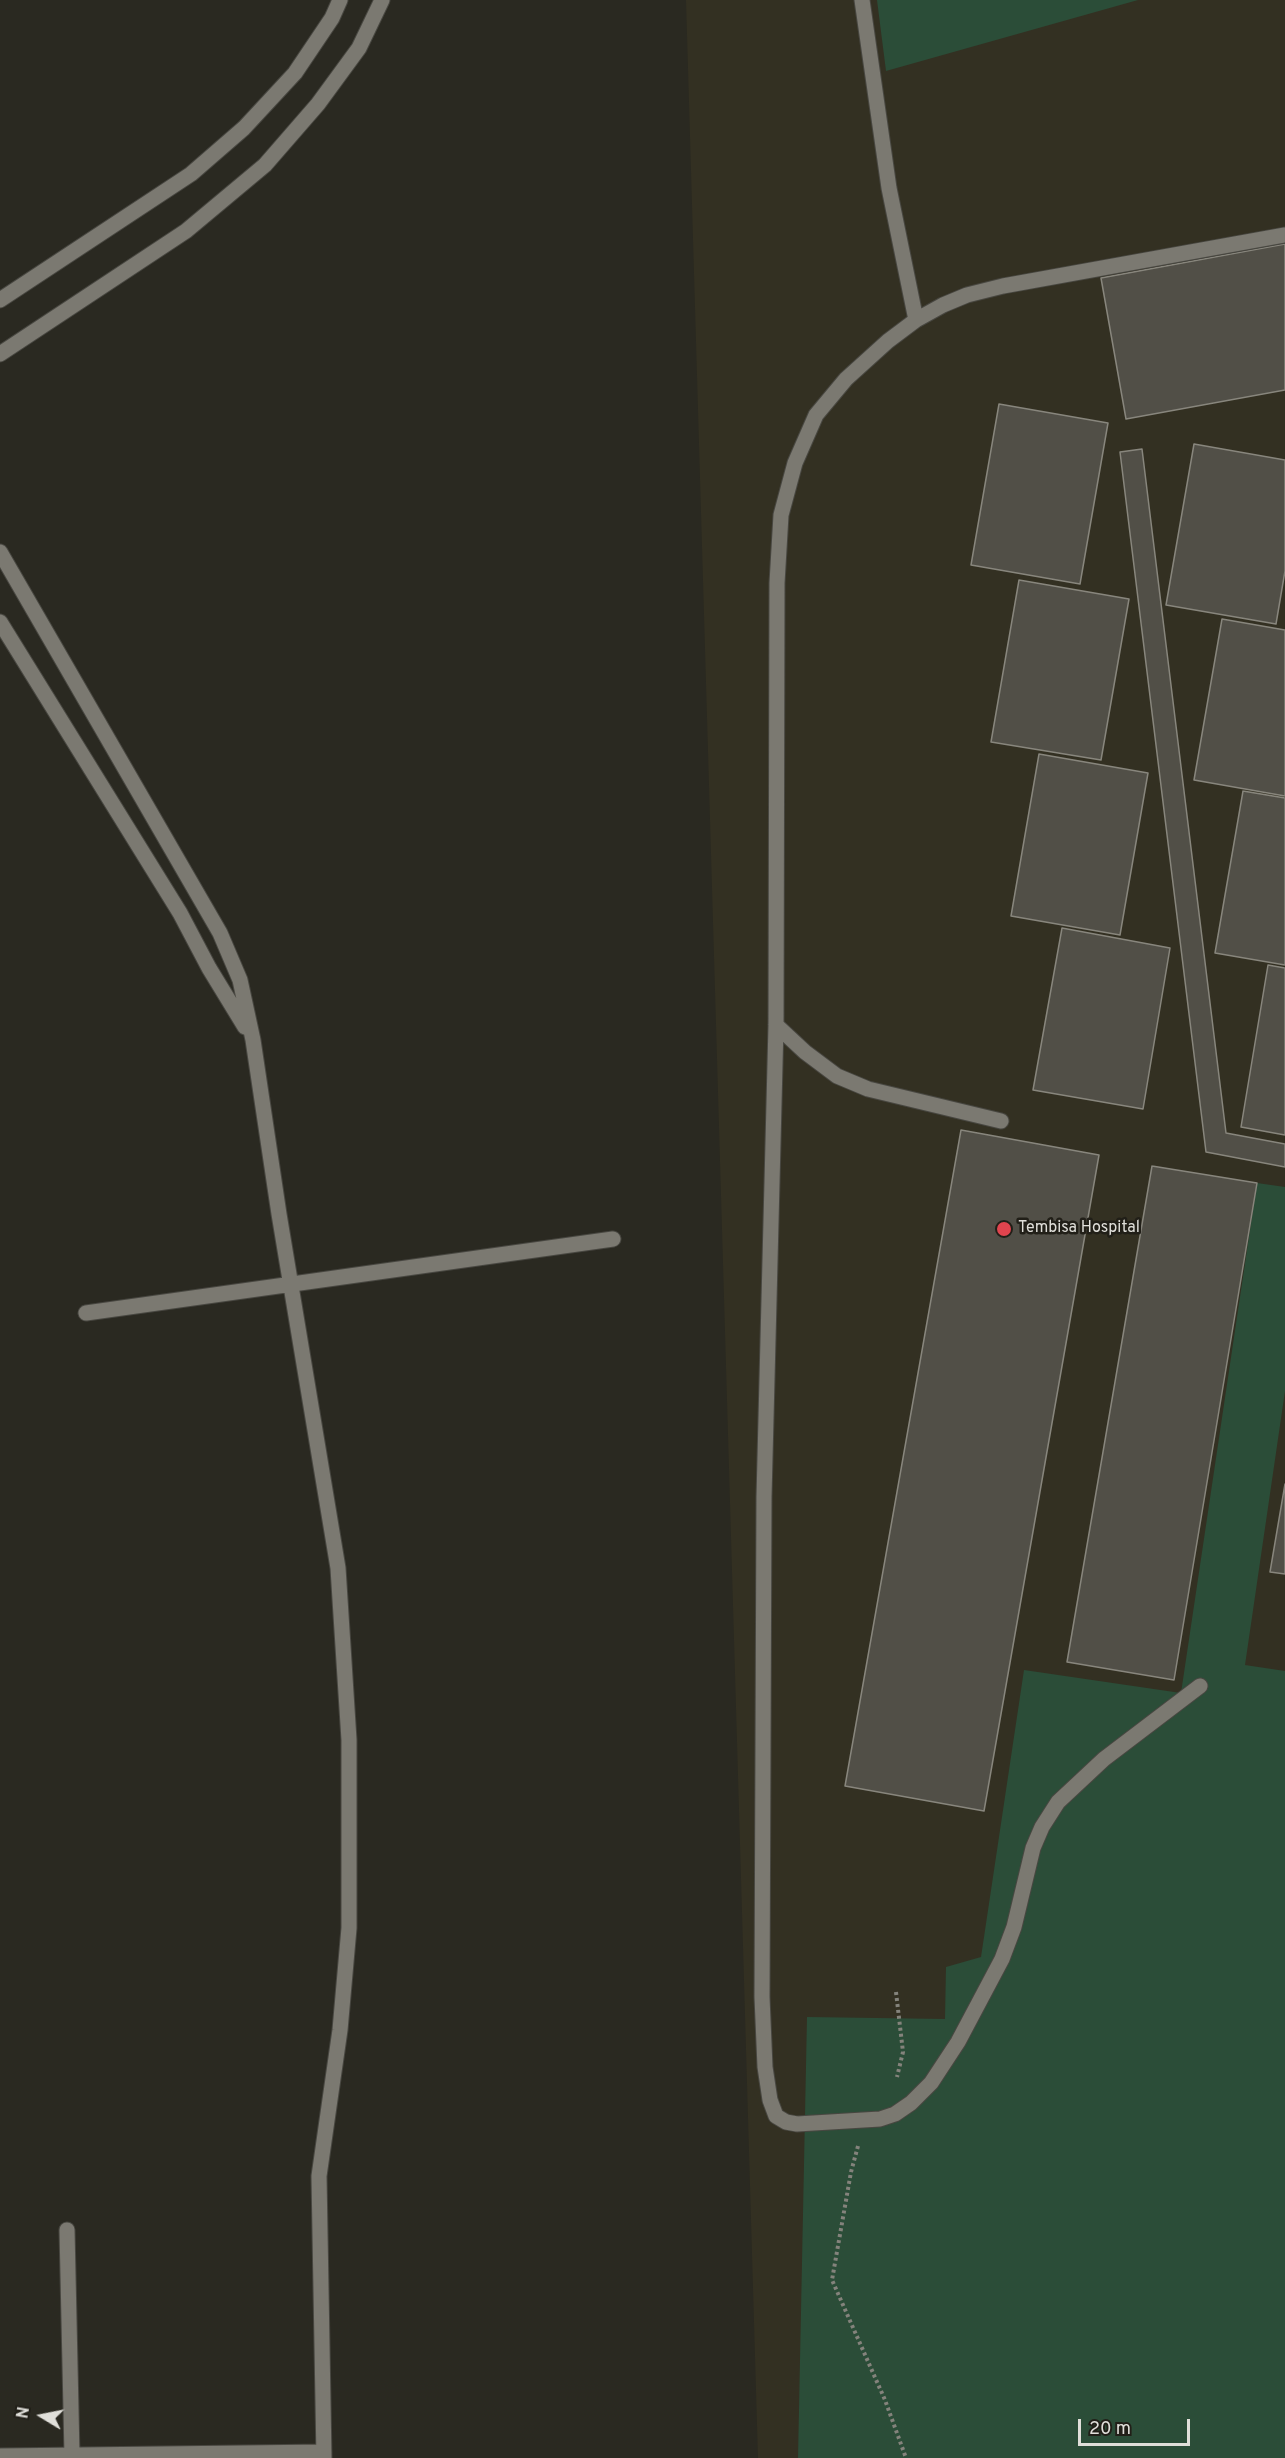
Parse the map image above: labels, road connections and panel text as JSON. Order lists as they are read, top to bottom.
{
  "places": ["Tembisa Hospital"],
  "scale_bar": "20 m",
  "north": "left"
}
